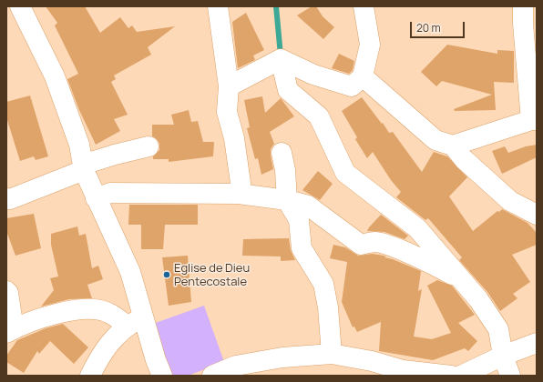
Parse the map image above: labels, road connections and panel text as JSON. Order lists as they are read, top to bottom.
{
  "places": ["Eglise de Dieu Pentecostale"],
  "scale_bar": "20 m"
}
